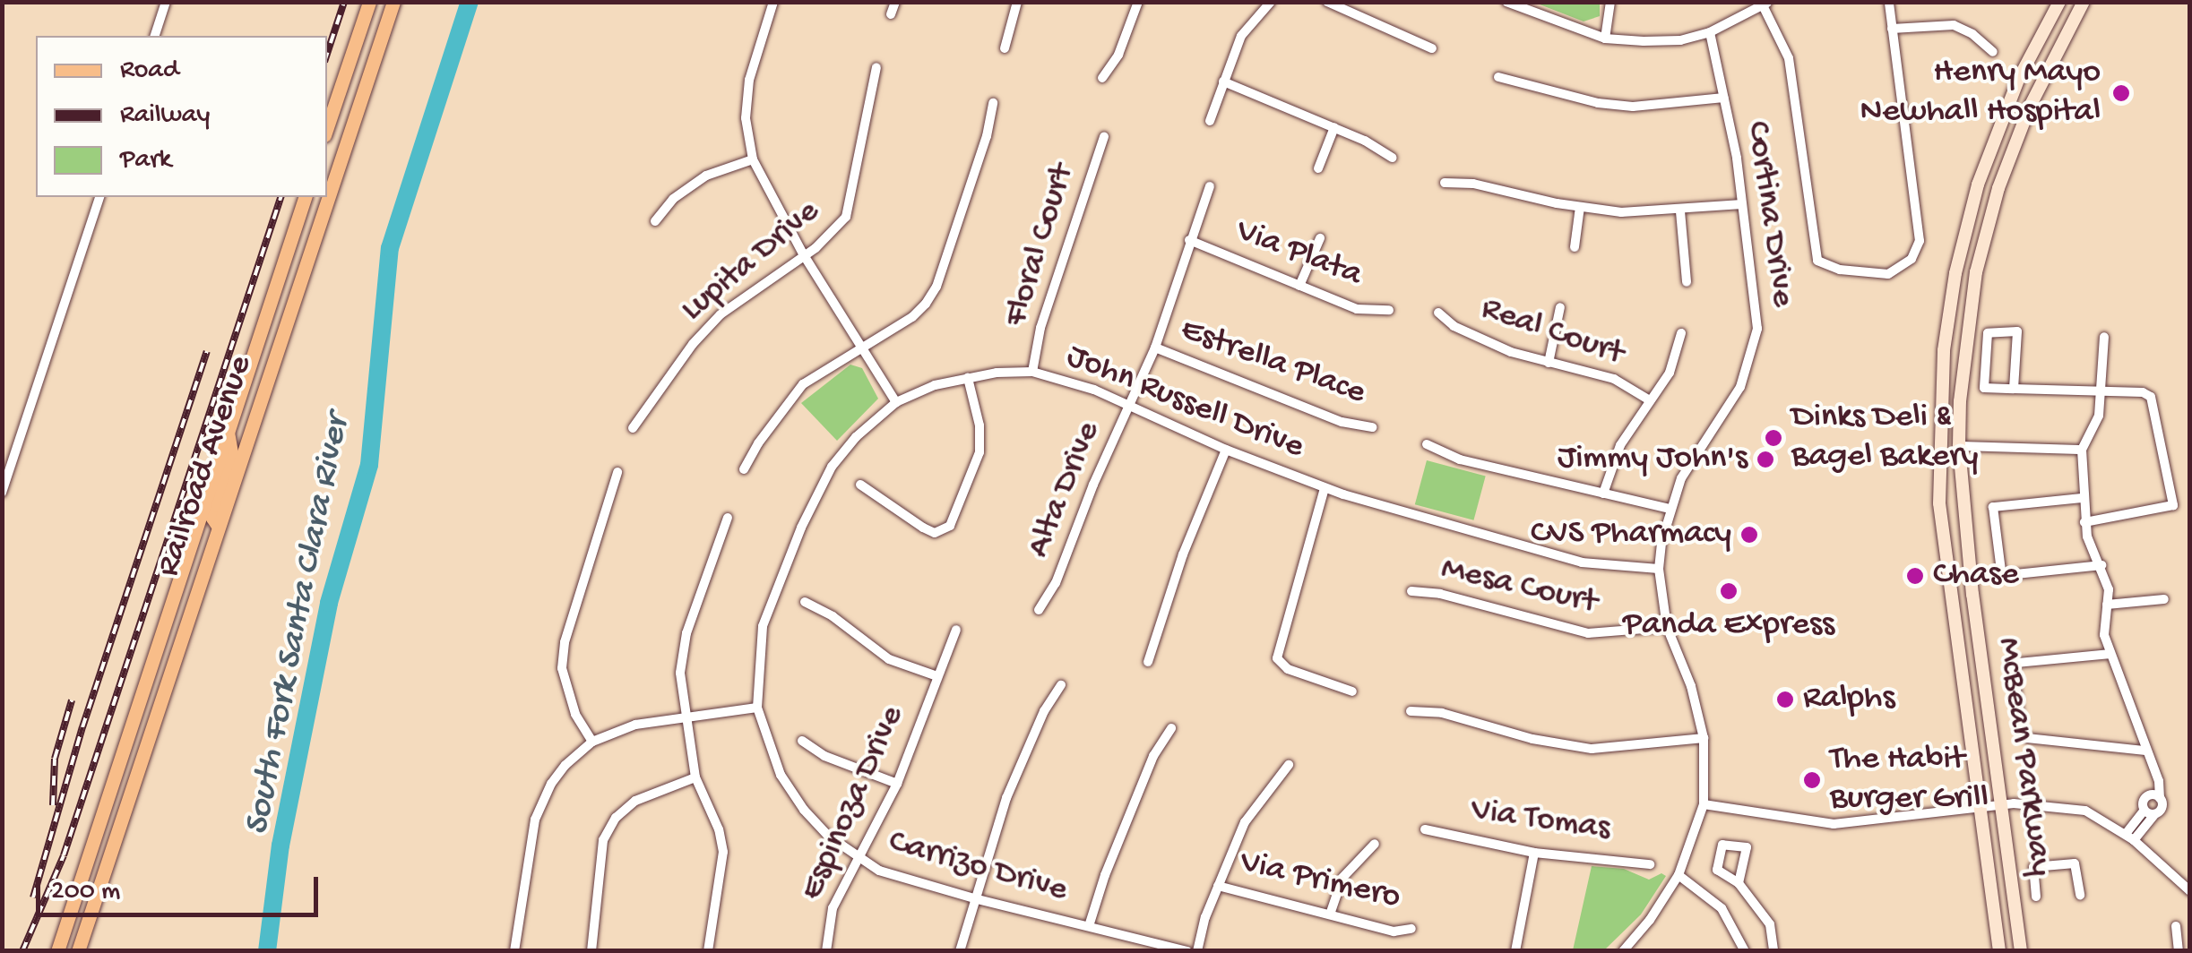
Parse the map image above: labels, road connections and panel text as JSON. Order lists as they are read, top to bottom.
{
  "streets": {
    "main road": ["Railroad Avenue", "McBean Parkway"],
    "street": [
      "Cortina Drive",
      "Floral Court",
      "Via Plata",
      "Lupita Drive",
      "Real Court",
      "Estrella Place",
      "John Russell Drive",
      "Alta Drive",
      "Mesa Court",
      "Espinoza Drive",
      "Via Tomas",
      "Carrizo Drive",
      "Via Primero"
    ]
  },
  "crossings": [
    ["Cortina Drive", "John Russell Drive"],
    ["Cortina Drive", "Mesa Court"],
    ["Floral Court", "John Russell Drive"],
    ["Via Plata", "Alta Drive"],
    ["Estrella Place", "Alta Drive"],
    ["John Russell Drive", "Alta Drive"],
    ["John Russell Drive", "Carrizo Drive"],
    ["Espinoza Drive", "Carrizo Drive"]
  ],
  "water": ["South Fork Santa Clara River"],
  "places": [
    "Henry Mayo Newhall Hospital",
    "Dinks Deli & Bagel Bakery",
    "Jimmy John's",
    "CVS Pharmacy",
    "Chase",
    "Panda Express",
    "Ralphs",
    "The Habit Burger Grill"
  ],
  "legend": ["Road", "Railway", "Park"],
  "scale_bar": "200 m"
}
